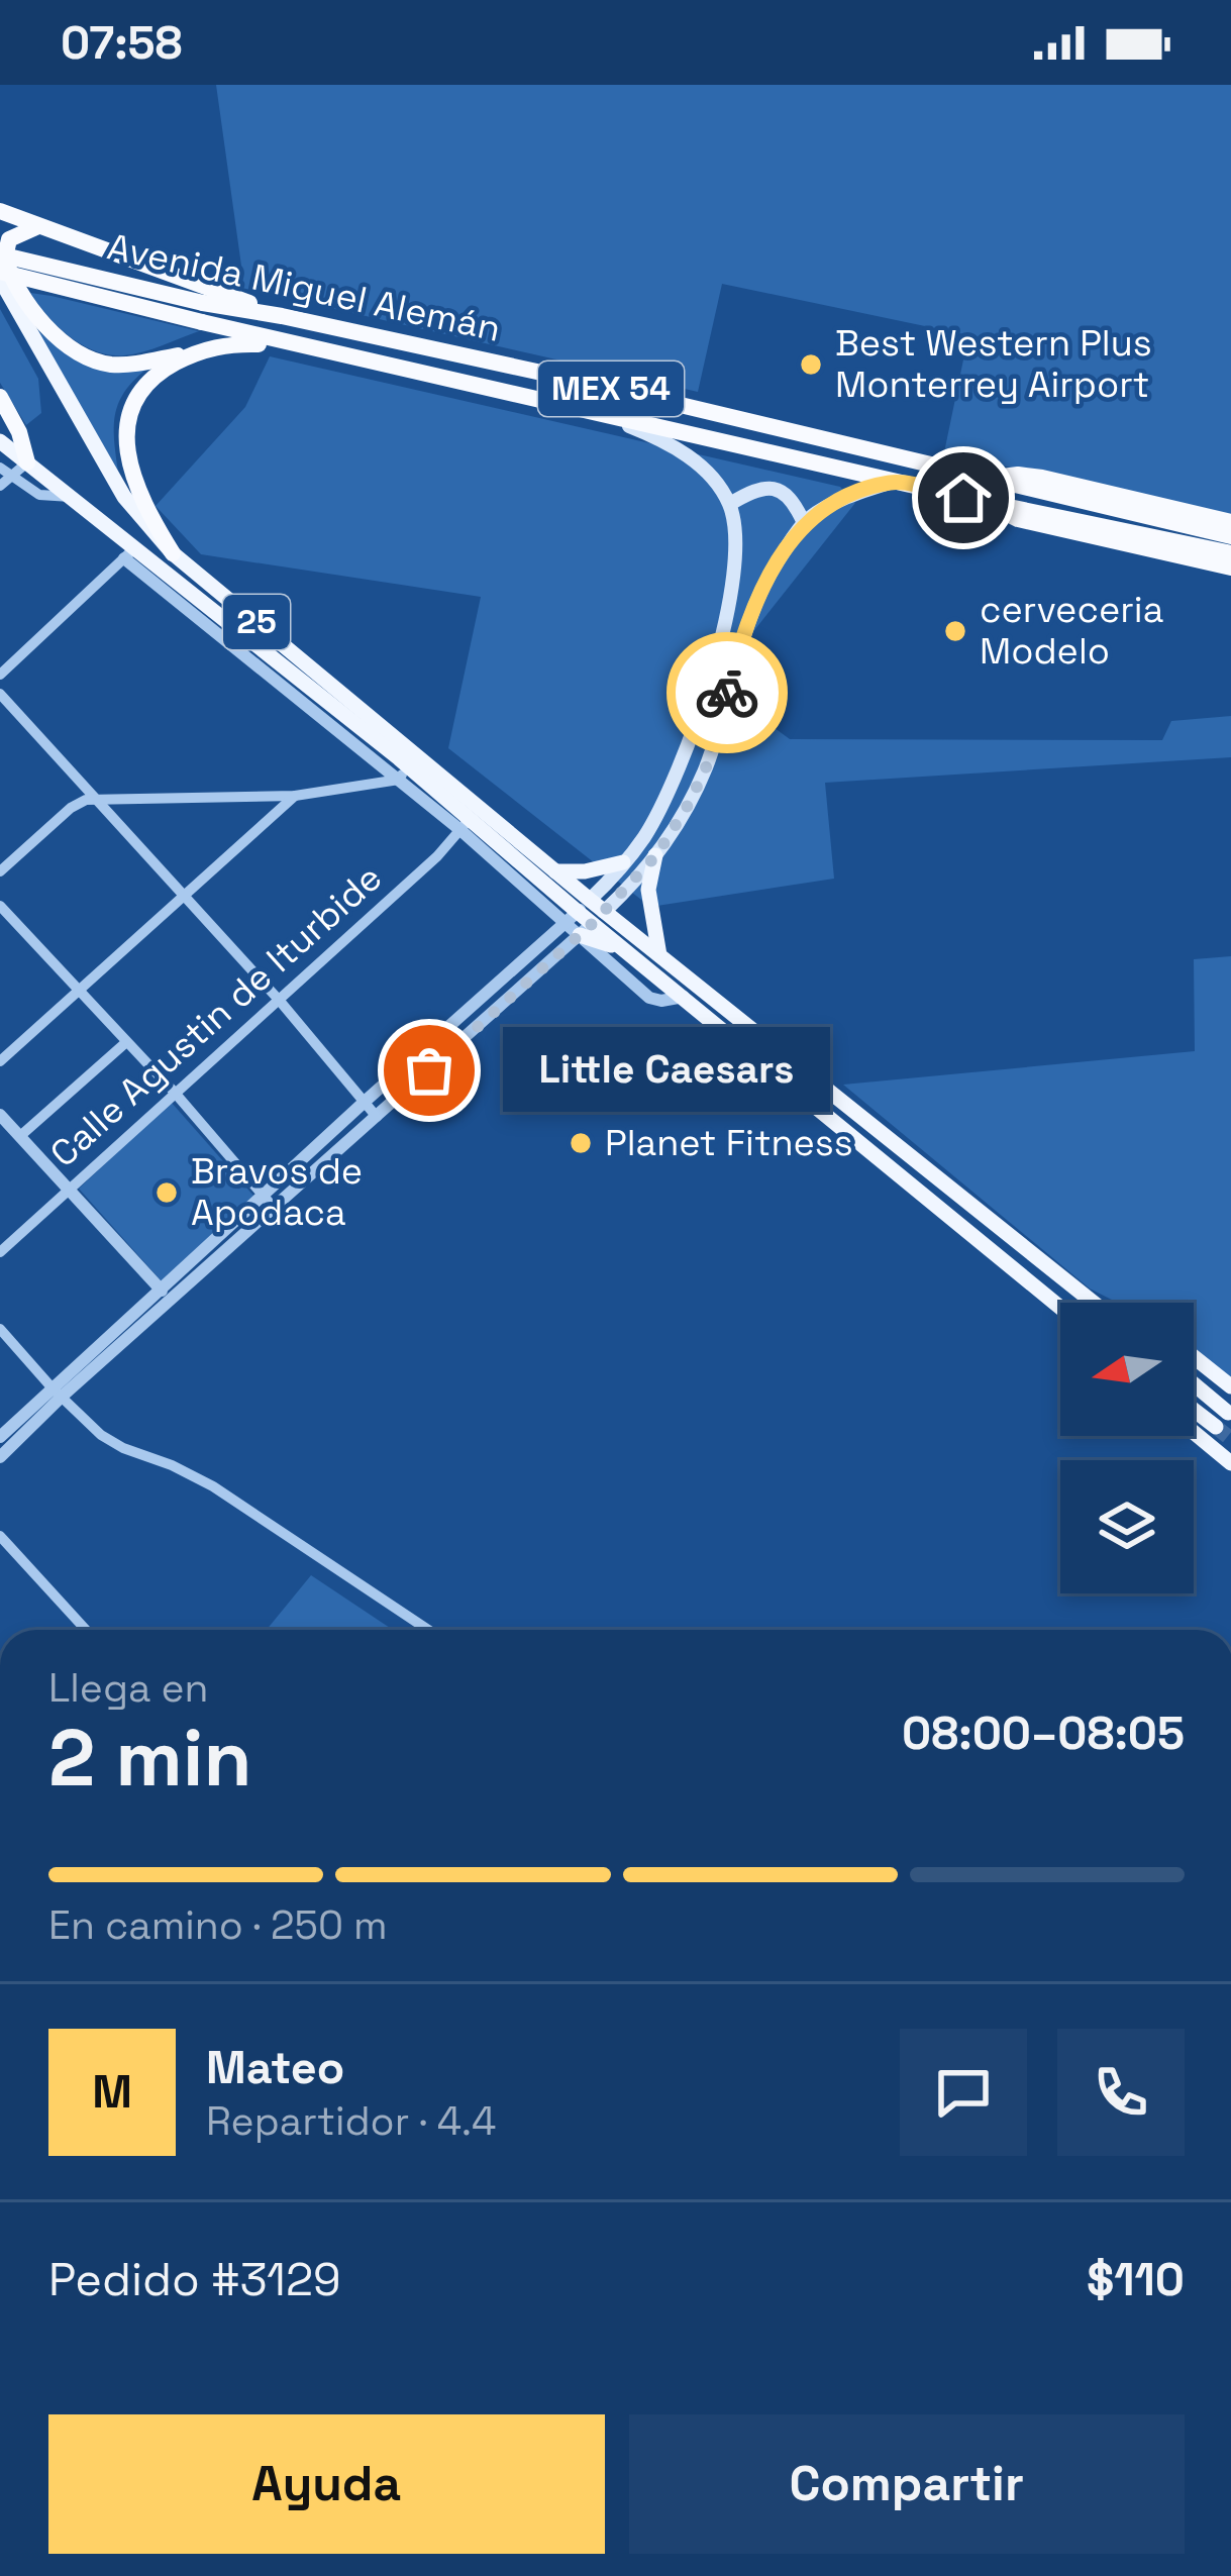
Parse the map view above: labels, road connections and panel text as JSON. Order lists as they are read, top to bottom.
{
  "streets": {
    "highway": ["Avenida Miguel Alemán", "MEX 54"],
    "main road": ["25"],
    "street": ["Calle Agustin de Iturbide"]
  },
  "crossings": [
    ["Avenida Miguel Alemán", "25"],
    ["25", "Calle Agustin de Iturbide"]
  ],
  "places": [
    "Best Western Plus Monterrey Airport",
    "cerveceria Modelo",
    "Little Caesars",
    "Planet Fitness",
    "Bravos de Apodaca"
  ],
  "north": "left",
  "page": {
    "status": "07:58",
    "bubble": "Little Caesars",
    "heading": ["2 min", "Llega en", "08:00–08:05"],
    "panel": [
      "Mateo",
      "Repartidor · 4.4",
      "Pedido #3129",
      "$110"
    ],
    "bar": "En camino · 250 m",
    "round": "M",
    "buttons": ["Ayuda", "Compartir"]
  }
}
